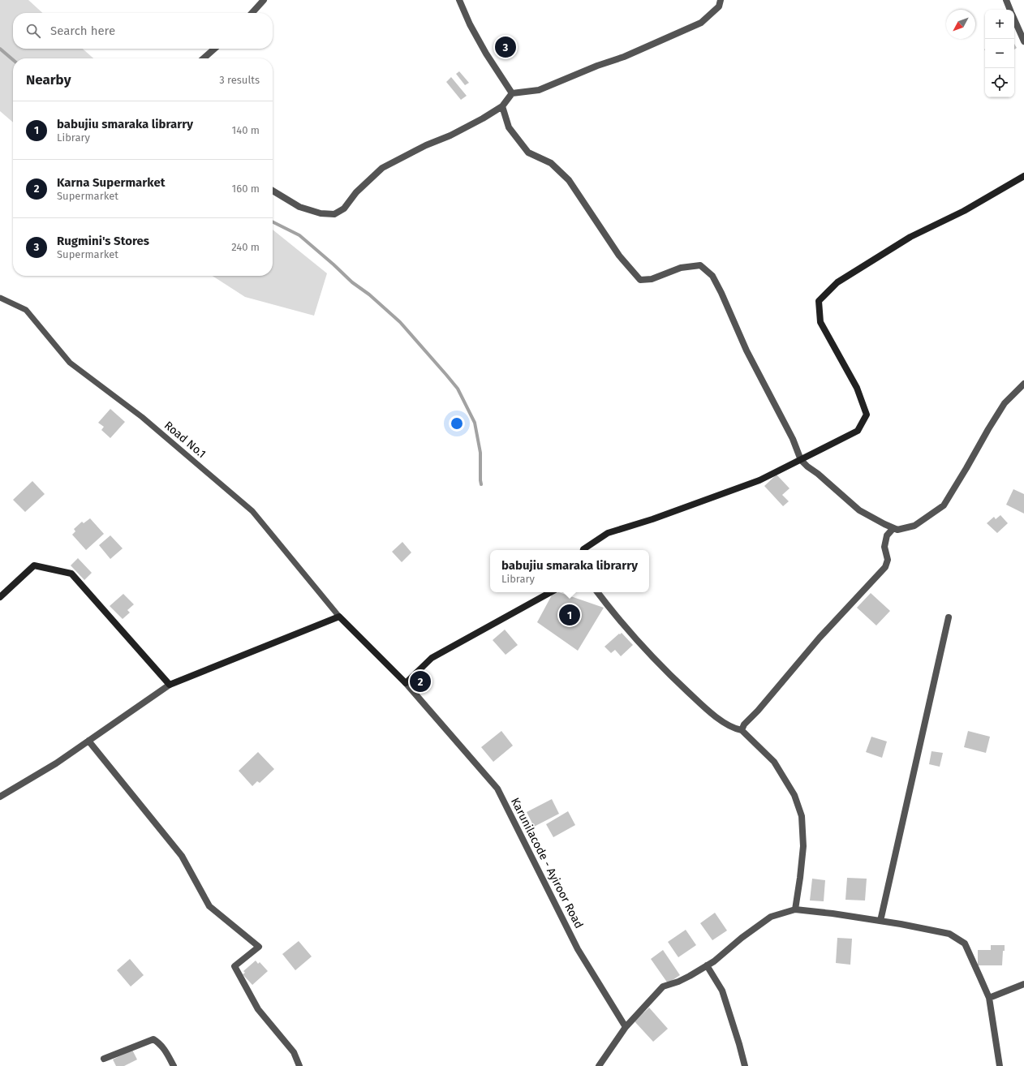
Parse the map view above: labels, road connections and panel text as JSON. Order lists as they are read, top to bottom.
{
  "streets": {
    "street": ["Karunilacode - Ayiroor Road"],
    "lane": ["Road No.1"]
  },
  "north": "bottom left",
  "page": {
    "map_buttons": ["+", "−"],
    "search": "Search here",
    "pins": ["3", "1", "2"],
    "heading": ["Nearby", "3 results"],
    "list": [
      {
        "mark": "1",
        "name": "babujiu smaraka librarry",
        "note": "Library",
        "value": "140 m"
      },
      {
        "mark": "2",
        "name": "Karna Supermarket",
        "note": "Supermarket",
        "value": "160 m"
      },
      {
        "mark": "3",
        "name": "Rugmini's Stores",
        "note": "Supermarket",
        "value": "240 m"
      }
    ],
    "popup": ["babujiu smaraka librarry", "Library"]
  }
}
